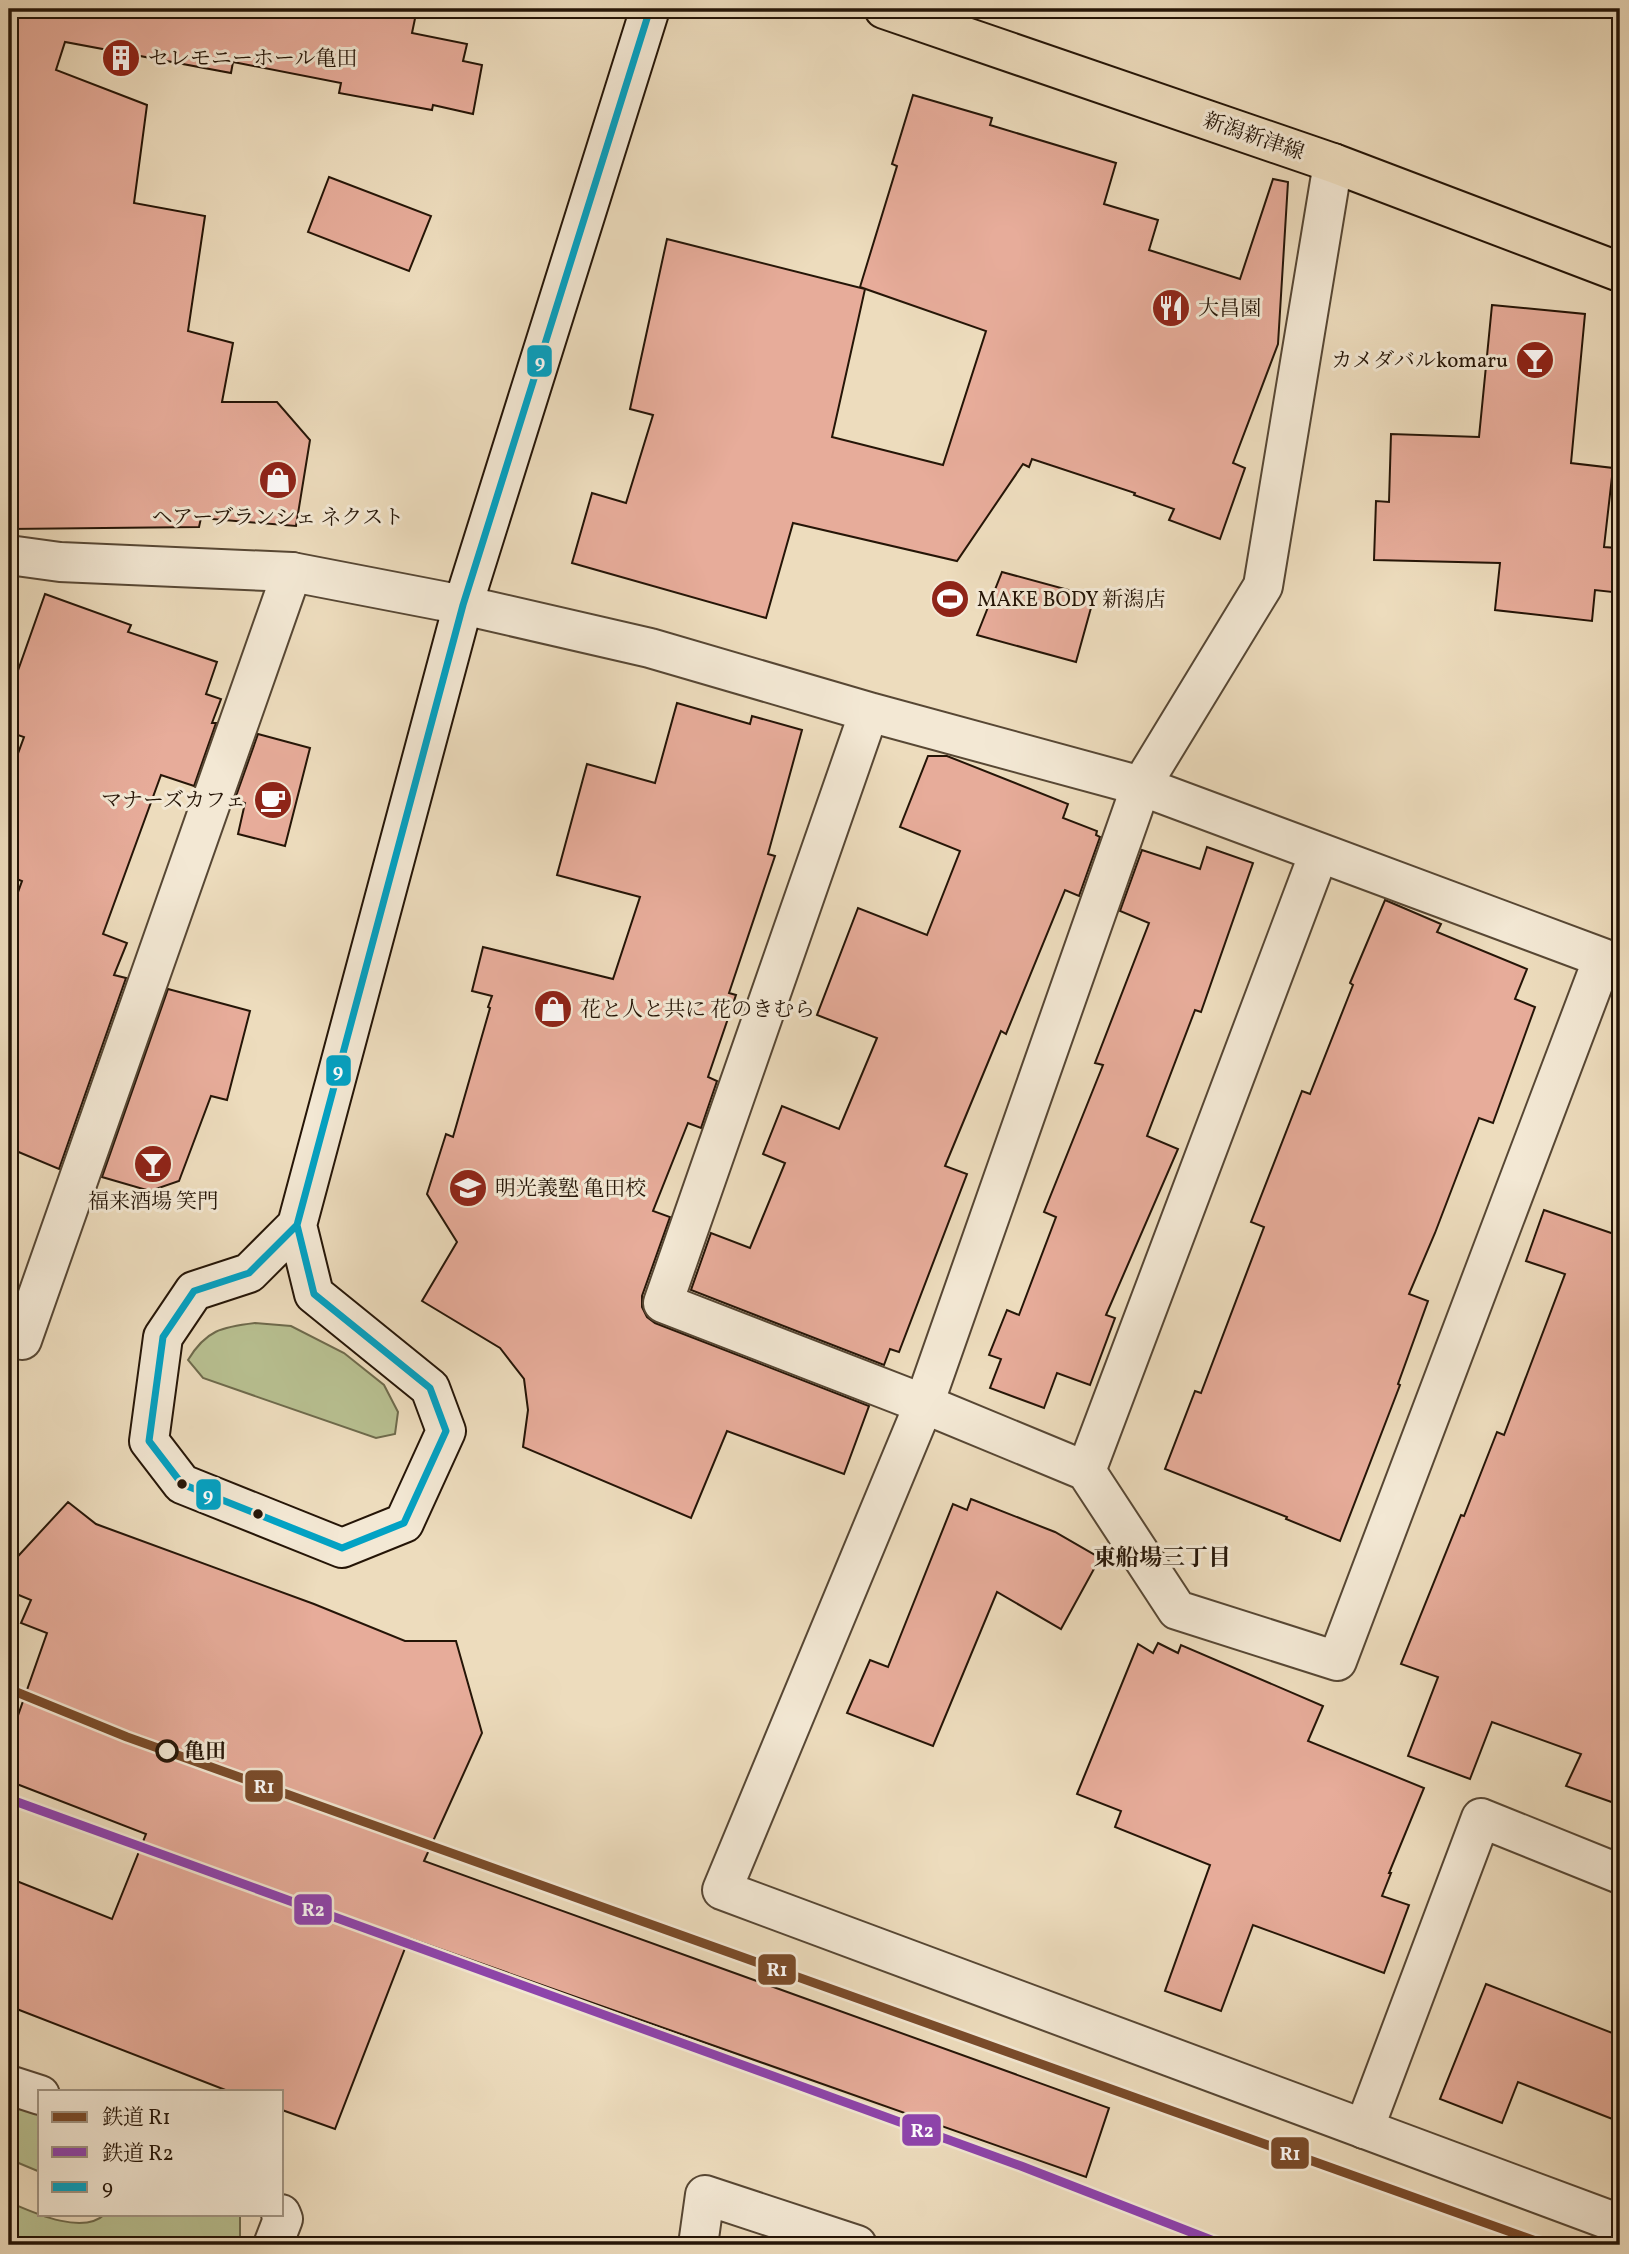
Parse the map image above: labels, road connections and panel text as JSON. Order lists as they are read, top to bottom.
{
  "streets": {
    "main road": ["新潟新津線"]
  },
  "districts": ["東船場三丁目"],
  "places": {
    "building": ["セレモニーホール亀田"],
    "restaurant": ["大昌園"],
    "bar": ["カメダバルkomaru", "福来酒場 笑門"],
    "shop": ["ヘアーブランシェ ネクスト", "花と人と共に 花のきむら"],
    "sports": ["MAKE BODY 新潟店"],
    "cafe": ["マナーズカフェ"],
    "school or university": ["明光義塾 亀田校"],
    "other": ["亀田"]
  },
  "lines": ["transit line 9", "rail line R1", "rail line R2"],
  "legend": ["鉄道 R1", "鉄道 R2", "9"]
}
